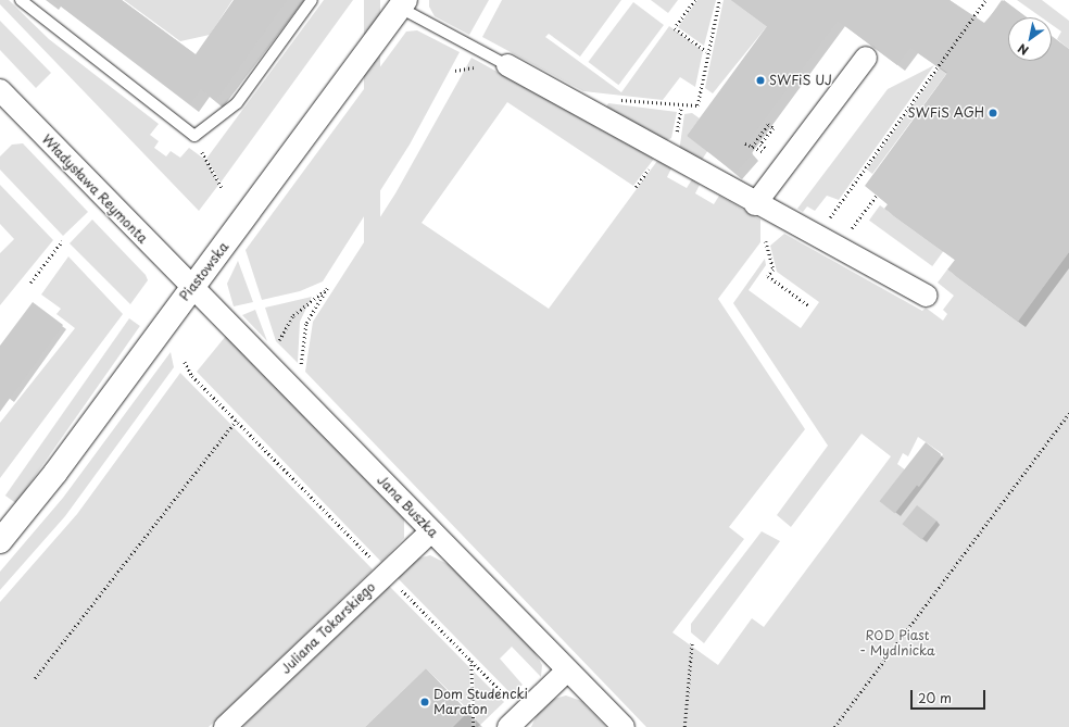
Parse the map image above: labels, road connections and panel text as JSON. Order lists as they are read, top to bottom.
{
  "streets": {
    "street": [
      "Władysława Reymonta",
      "Piastowska",
      "Jana Buszka",
      "Juliana Tokarskiego"
    ]
  },
  "crossings": [
    ["Władysława Reymonta", "Piastowska"],
    ["Władysława Reymonta", "Jana Buszka"],
    ["Piastowska", "Jana Buszka"],
    ["Jana Buszka", "Juliana Tokarskiego"]
  ],
  "parks": ["ROD Piast - Mydlnicka"],
  "places": ["SWFiS UJ", "SWFiS AGH", "Dom Studencki Maraton"],
  "scale_bar": "20 m",
  "north": "bottom left"
}
